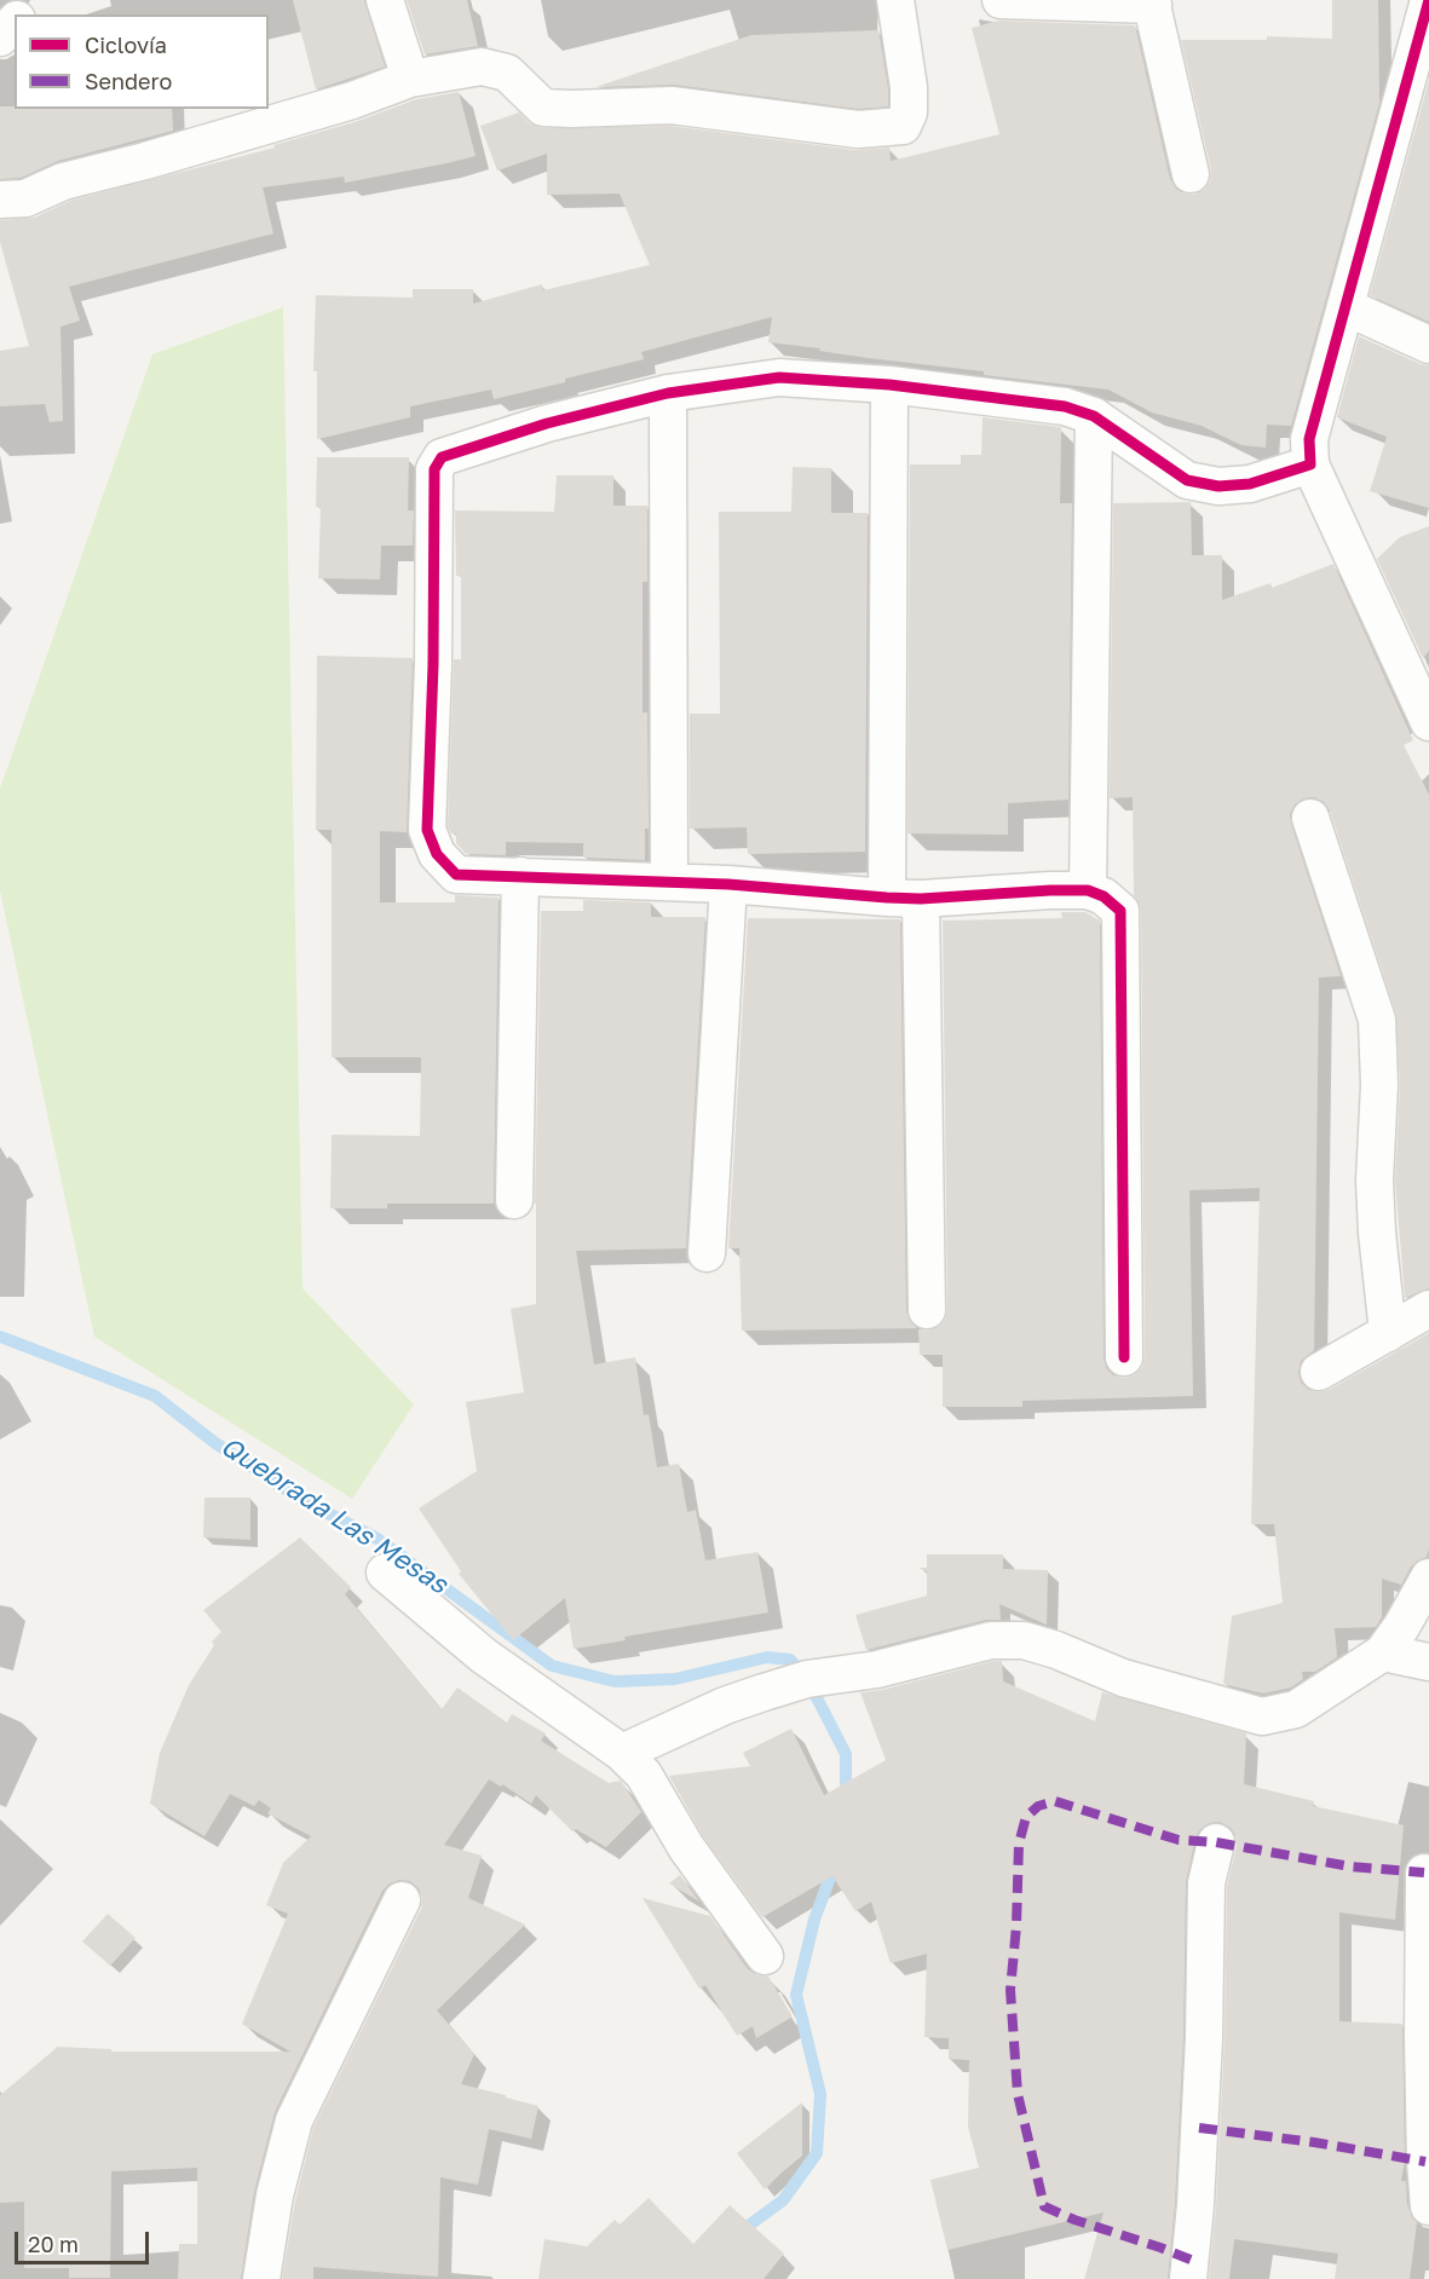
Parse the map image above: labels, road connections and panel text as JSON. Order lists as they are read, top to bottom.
{
  "water": ["Quebrada Las Mesas"],
  "legend": ["Ciclovía", "Sendero"],
  "scale_bar": "20 m"
}
